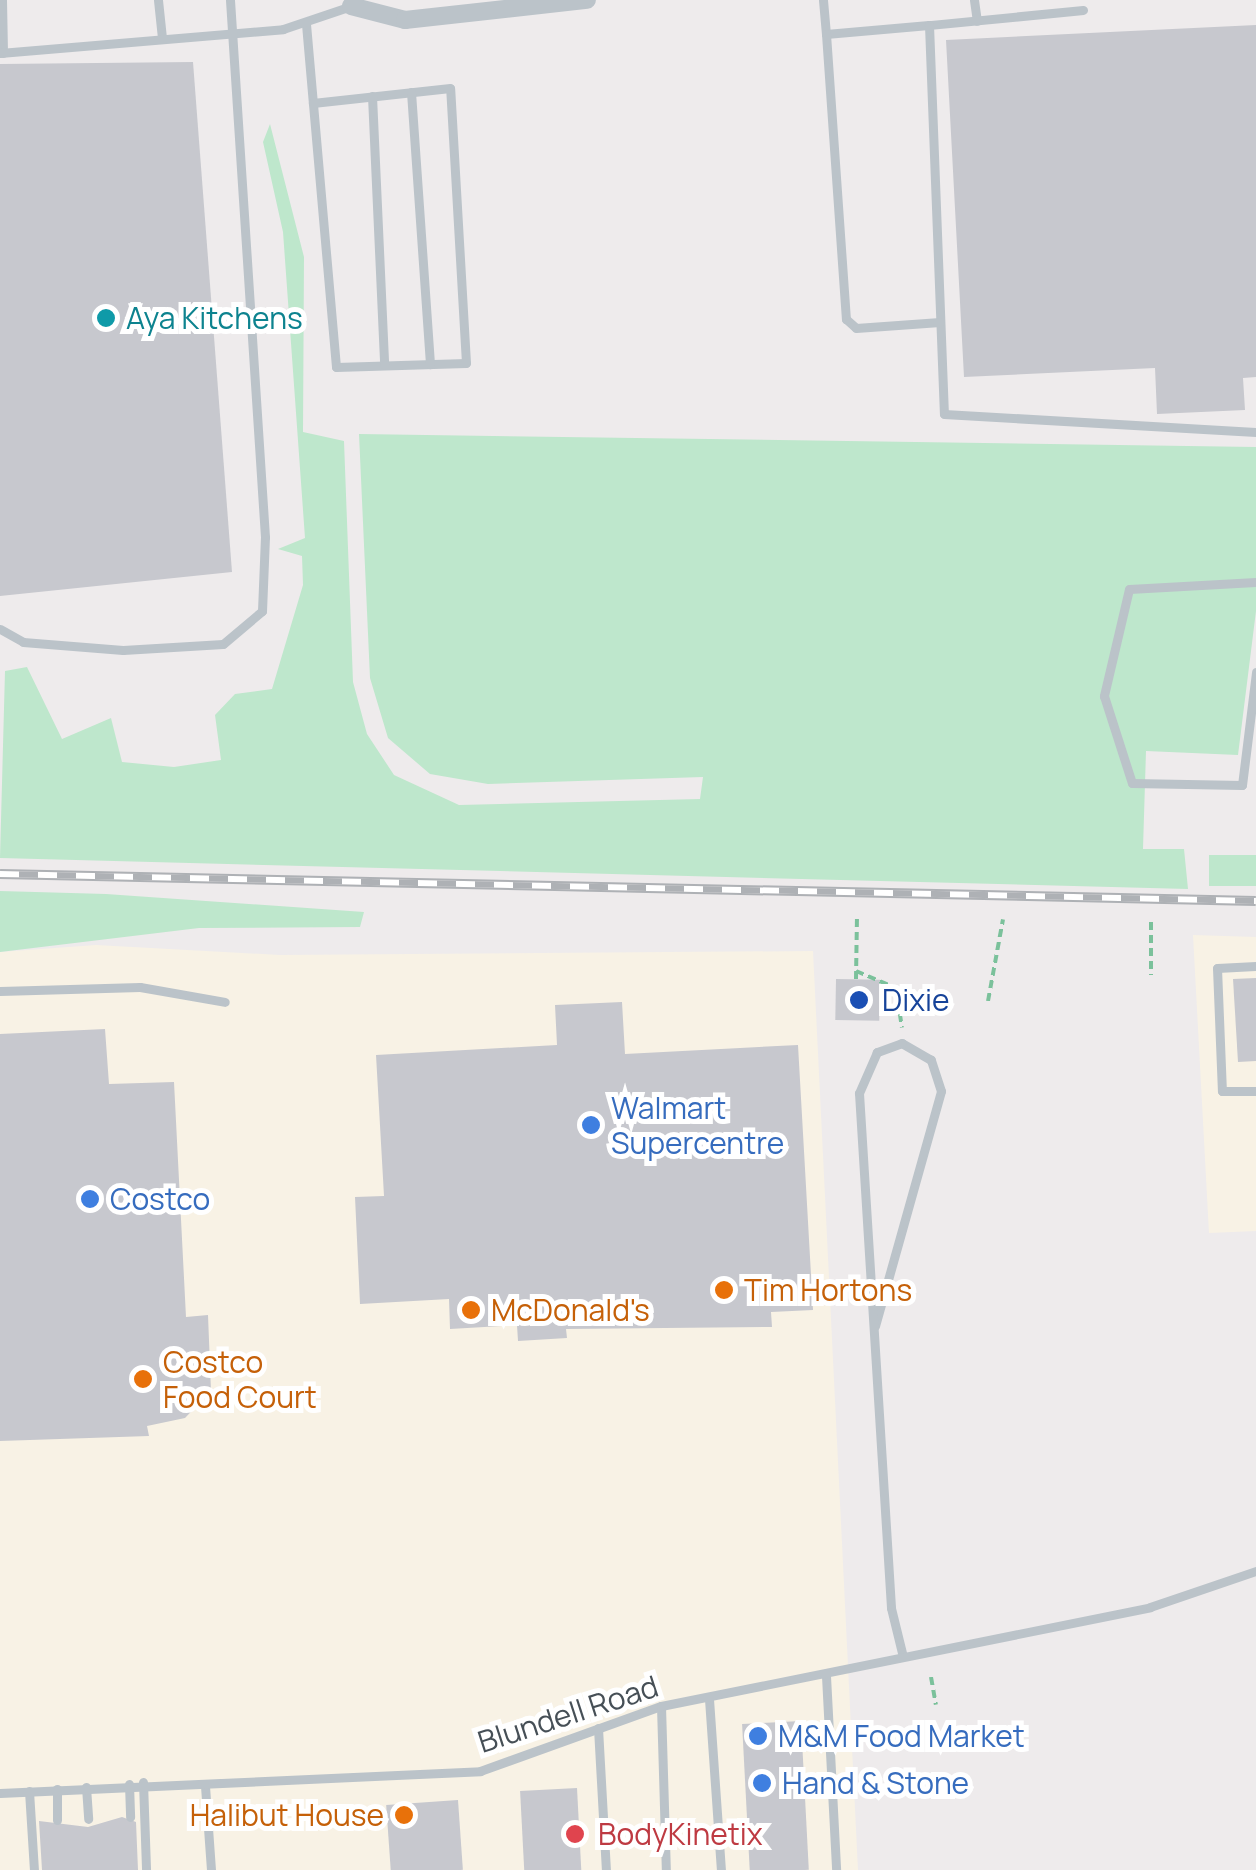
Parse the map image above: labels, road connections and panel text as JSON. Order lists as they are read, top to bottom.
{
  "streets": {
    "lane": ["Blundell Road"]
  },
  "places": [
    "Aya Kitchens",
    "Dixie",
    "Walmart Supercentre",
    "Costco",
    "Tim Hortons",
    "McDonald's",
    "Costco Food Court",
    "M&M Food Market",
    "Hand & Stone",
    "Halibut House",
    "BodyKinetix"
  ]
}
